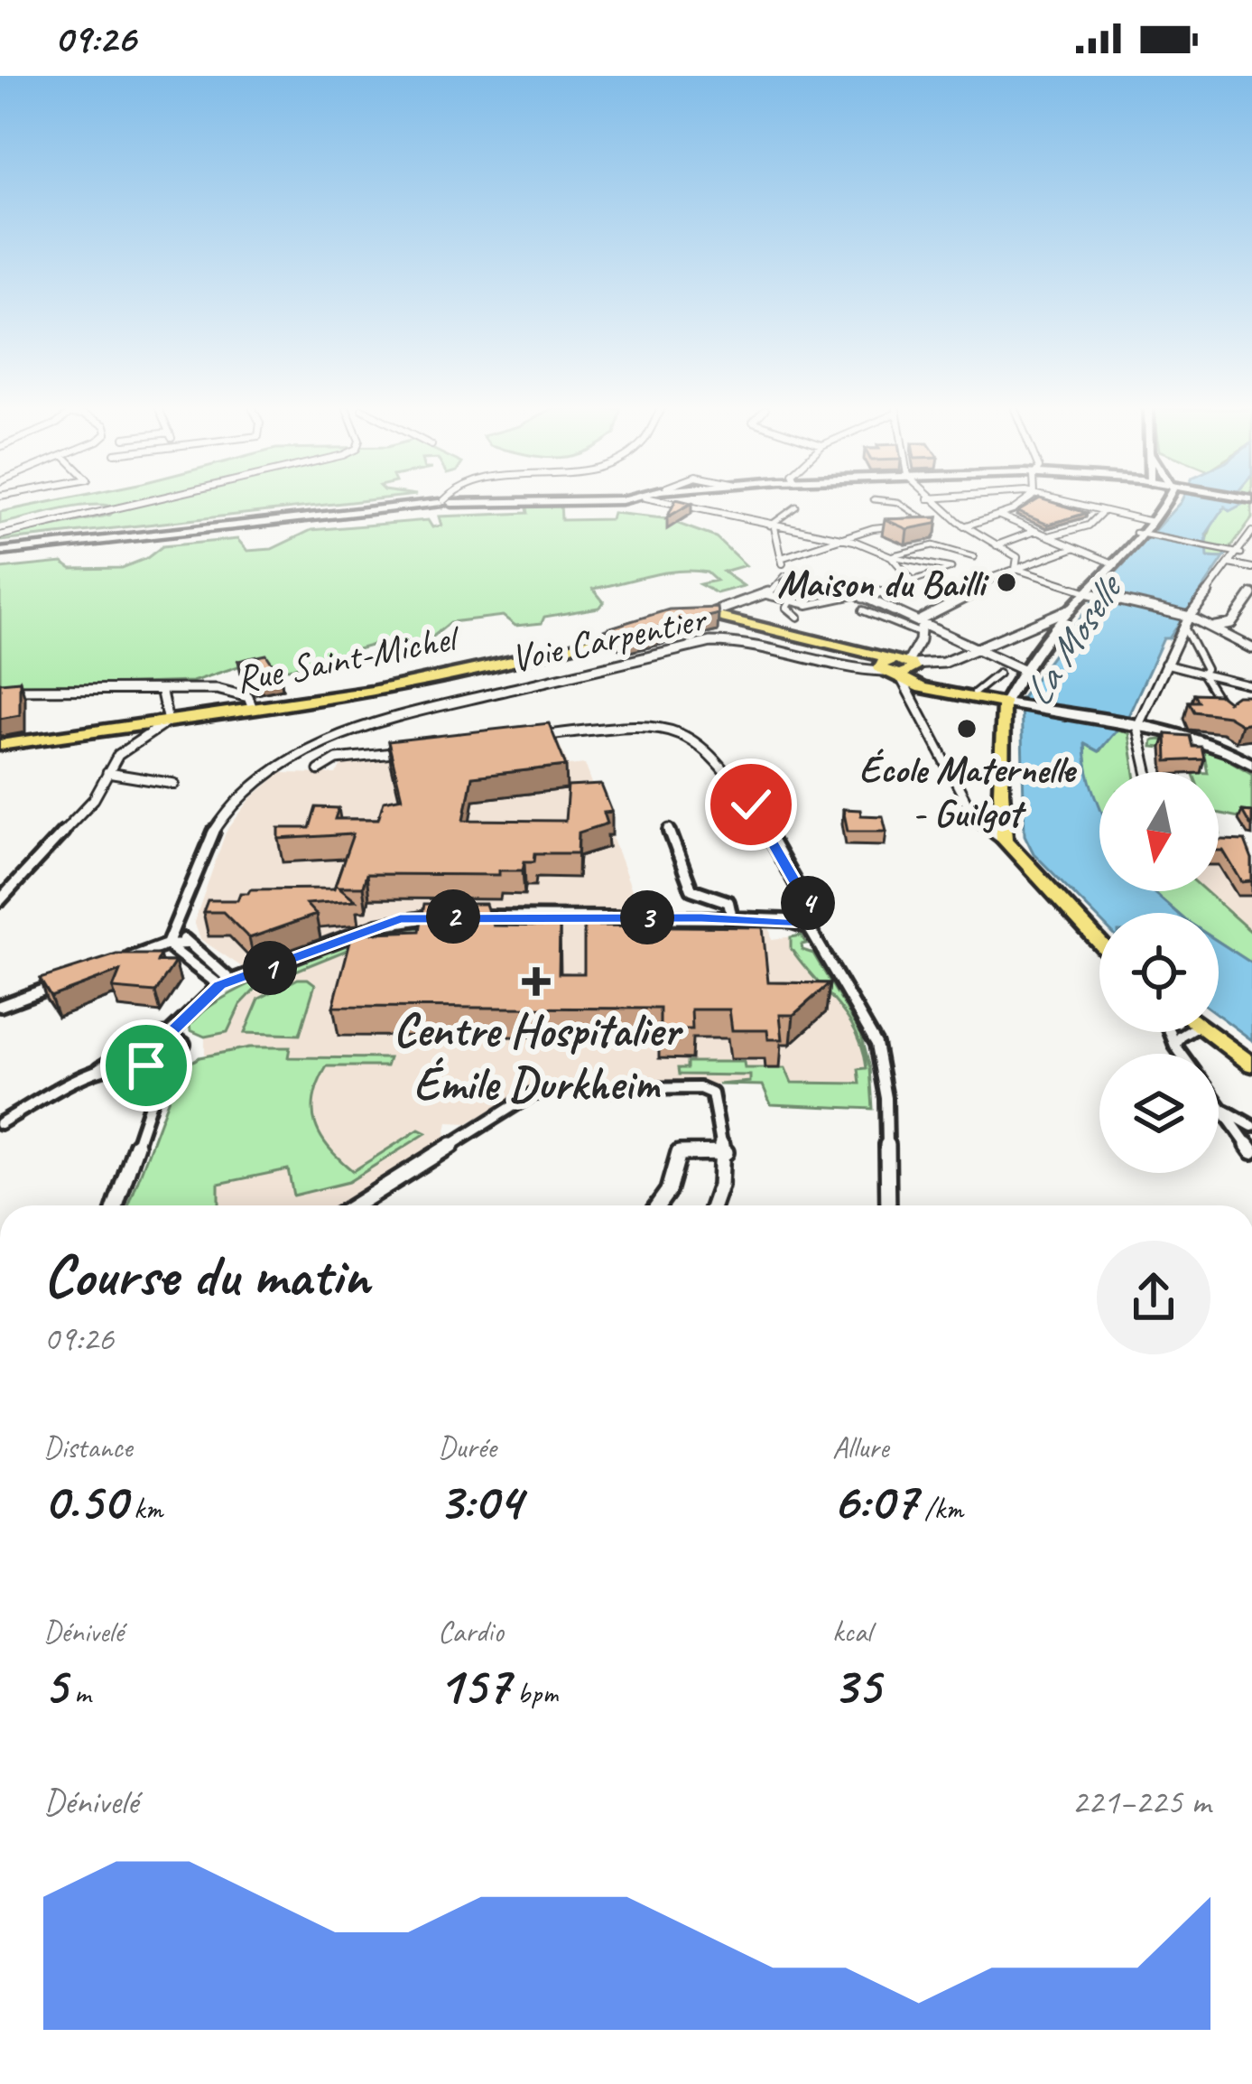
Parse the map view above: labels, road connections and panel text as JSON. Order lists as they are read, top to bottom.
{
  "streets": {
    "main road": ["Rue Saint-Michel"],
    "street": ["Voie Carpentier"]
  },
  "water": ["La Moselle"],
  "places": {
    "other": ["Maison du Bailli", "École Maternelle - Guilgot"],
    "health": ["Centre Hospitalier Émile Durkheim"]
  },
  "north": "bottom",
  "page": {
    "status": "09:26",
    "pins": [
      "4",
      "2",
      "3",
      "1"
    ],
    "heading": ["Course du matin", "09:26"],
    "stats": [
      ["Distance", "0.50 km"],
      ["Durée", "3:04"],
      ["Allure", "6:07 /km"],
      ["Dénivelé", "5 m"],
      ["Cardio", "157 bpm"],
      ["kcal", "35"]
    ],
    "chart": ["Dénivelé", "221–225 m"]
  }
}
